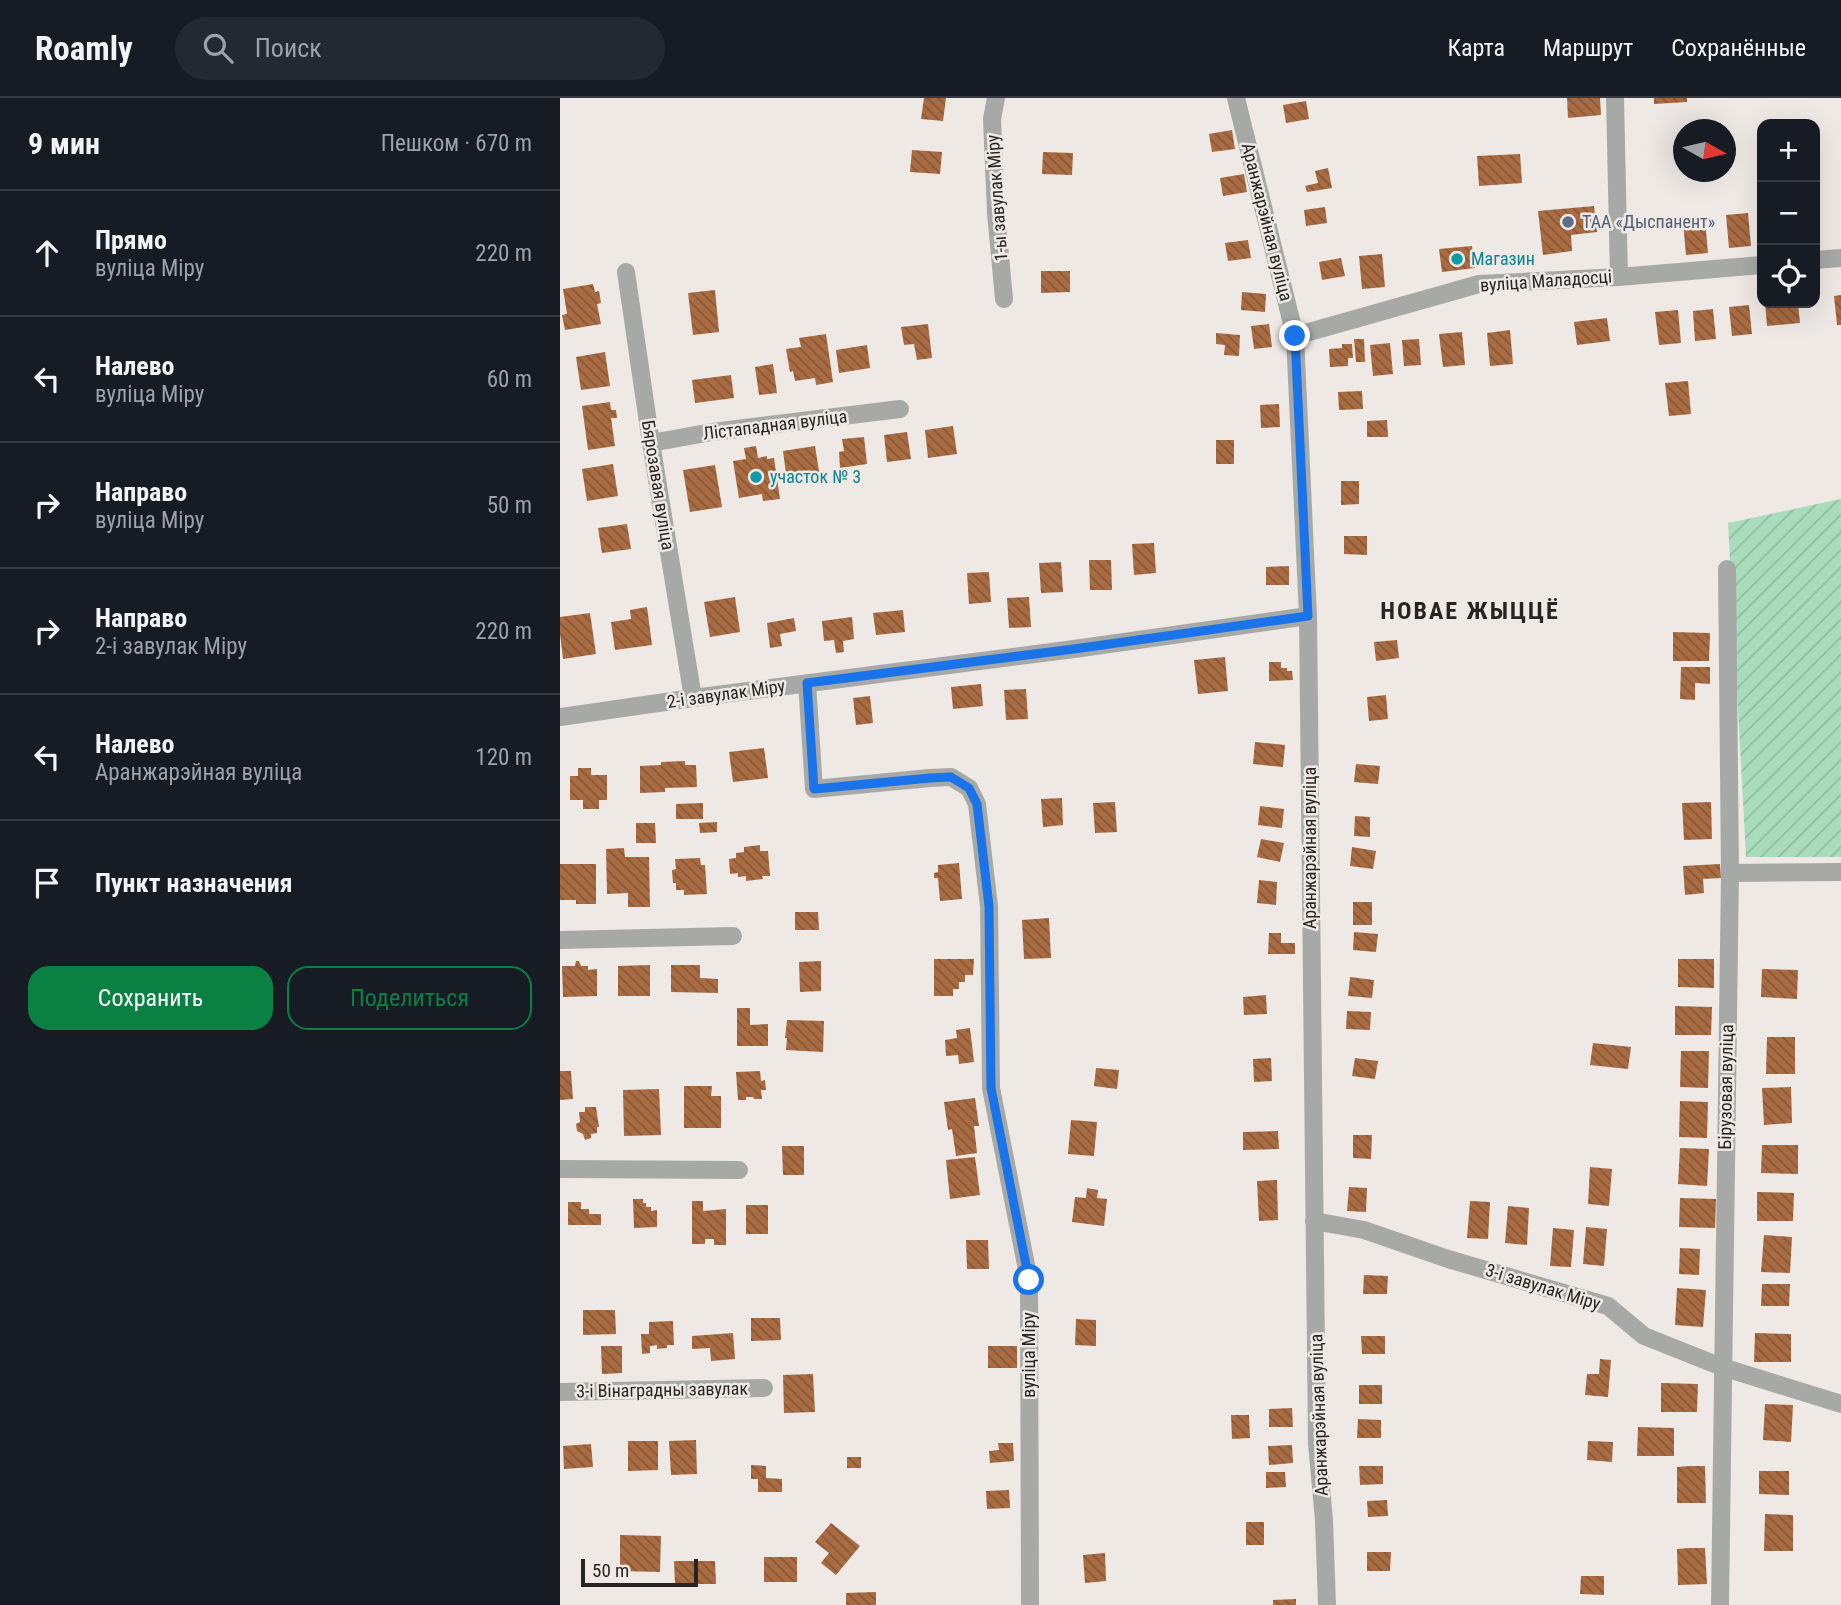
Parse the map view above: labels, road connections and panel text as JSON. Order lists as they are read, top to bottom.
{
  "streets": {
    "street": [
      "1-ы завулак Міру",
      "Аранжарэйная вуліца",
      "вуліца Маладосці",
      "Лістападная вуліца",
      "Бярозавая вуліца",
      "2-і завулак Міру",
      "Бірузовая вуліца",
      "3-і завулак Міру",
      "вуліца Міру",
      "3-і Вінаградны завулак"
    ]
  },
  "crossings": [
    ["Аранжарэйная вуліца", "вуліца Маладосці"],
    ["Аранжарэйная вуліца", "2-і завулак Міру"],
    ["Аранжарэйная вуліца", "3-і завулак Міру"],
    ["Лістападная вуліца", "Бярозавая вуліца"],
    ["Бярозавая вуліца", "2-і завулак Міру"],
    ["2-і завулак Міру", "вуліца Міру"],
    ["Бірузовая вуліца", "3-і завулак Міру"]
  ],
  "districts": ["НОВАЕ ЖЫЦЦЁ"],
  "places": ["ТАА «Дыспанент»", "Магазин", "участок № 3"],
  "scale_bar": "50 m",
  "north": "right",
  "page": {
    "header": "Roamly",
    "search": "Поиск",
    "nav": ["Карта", "Маршрут", "Сохранённые"],
    "heading": ["9 мин", "Пешком · 670 m"],
    "map_buttons": ["+", "−"],
    "list": [
      ["Прямо", "вуліца Міру", "220 m"],
      ["Налево", "вуліца Міру", "60 m"],
      ["Направо", "вуліца Міру", "50 m"],
      ["Направо", "2-і завулак Міру", "220 m"],
      ["Налево", "Аранжарэйная вуліца", "120 m"],
      "Пункт назначения"
    ],
    "buttons": ["Сохранить", "Поделиться"],
    "scale": "50 m"
  }
}
